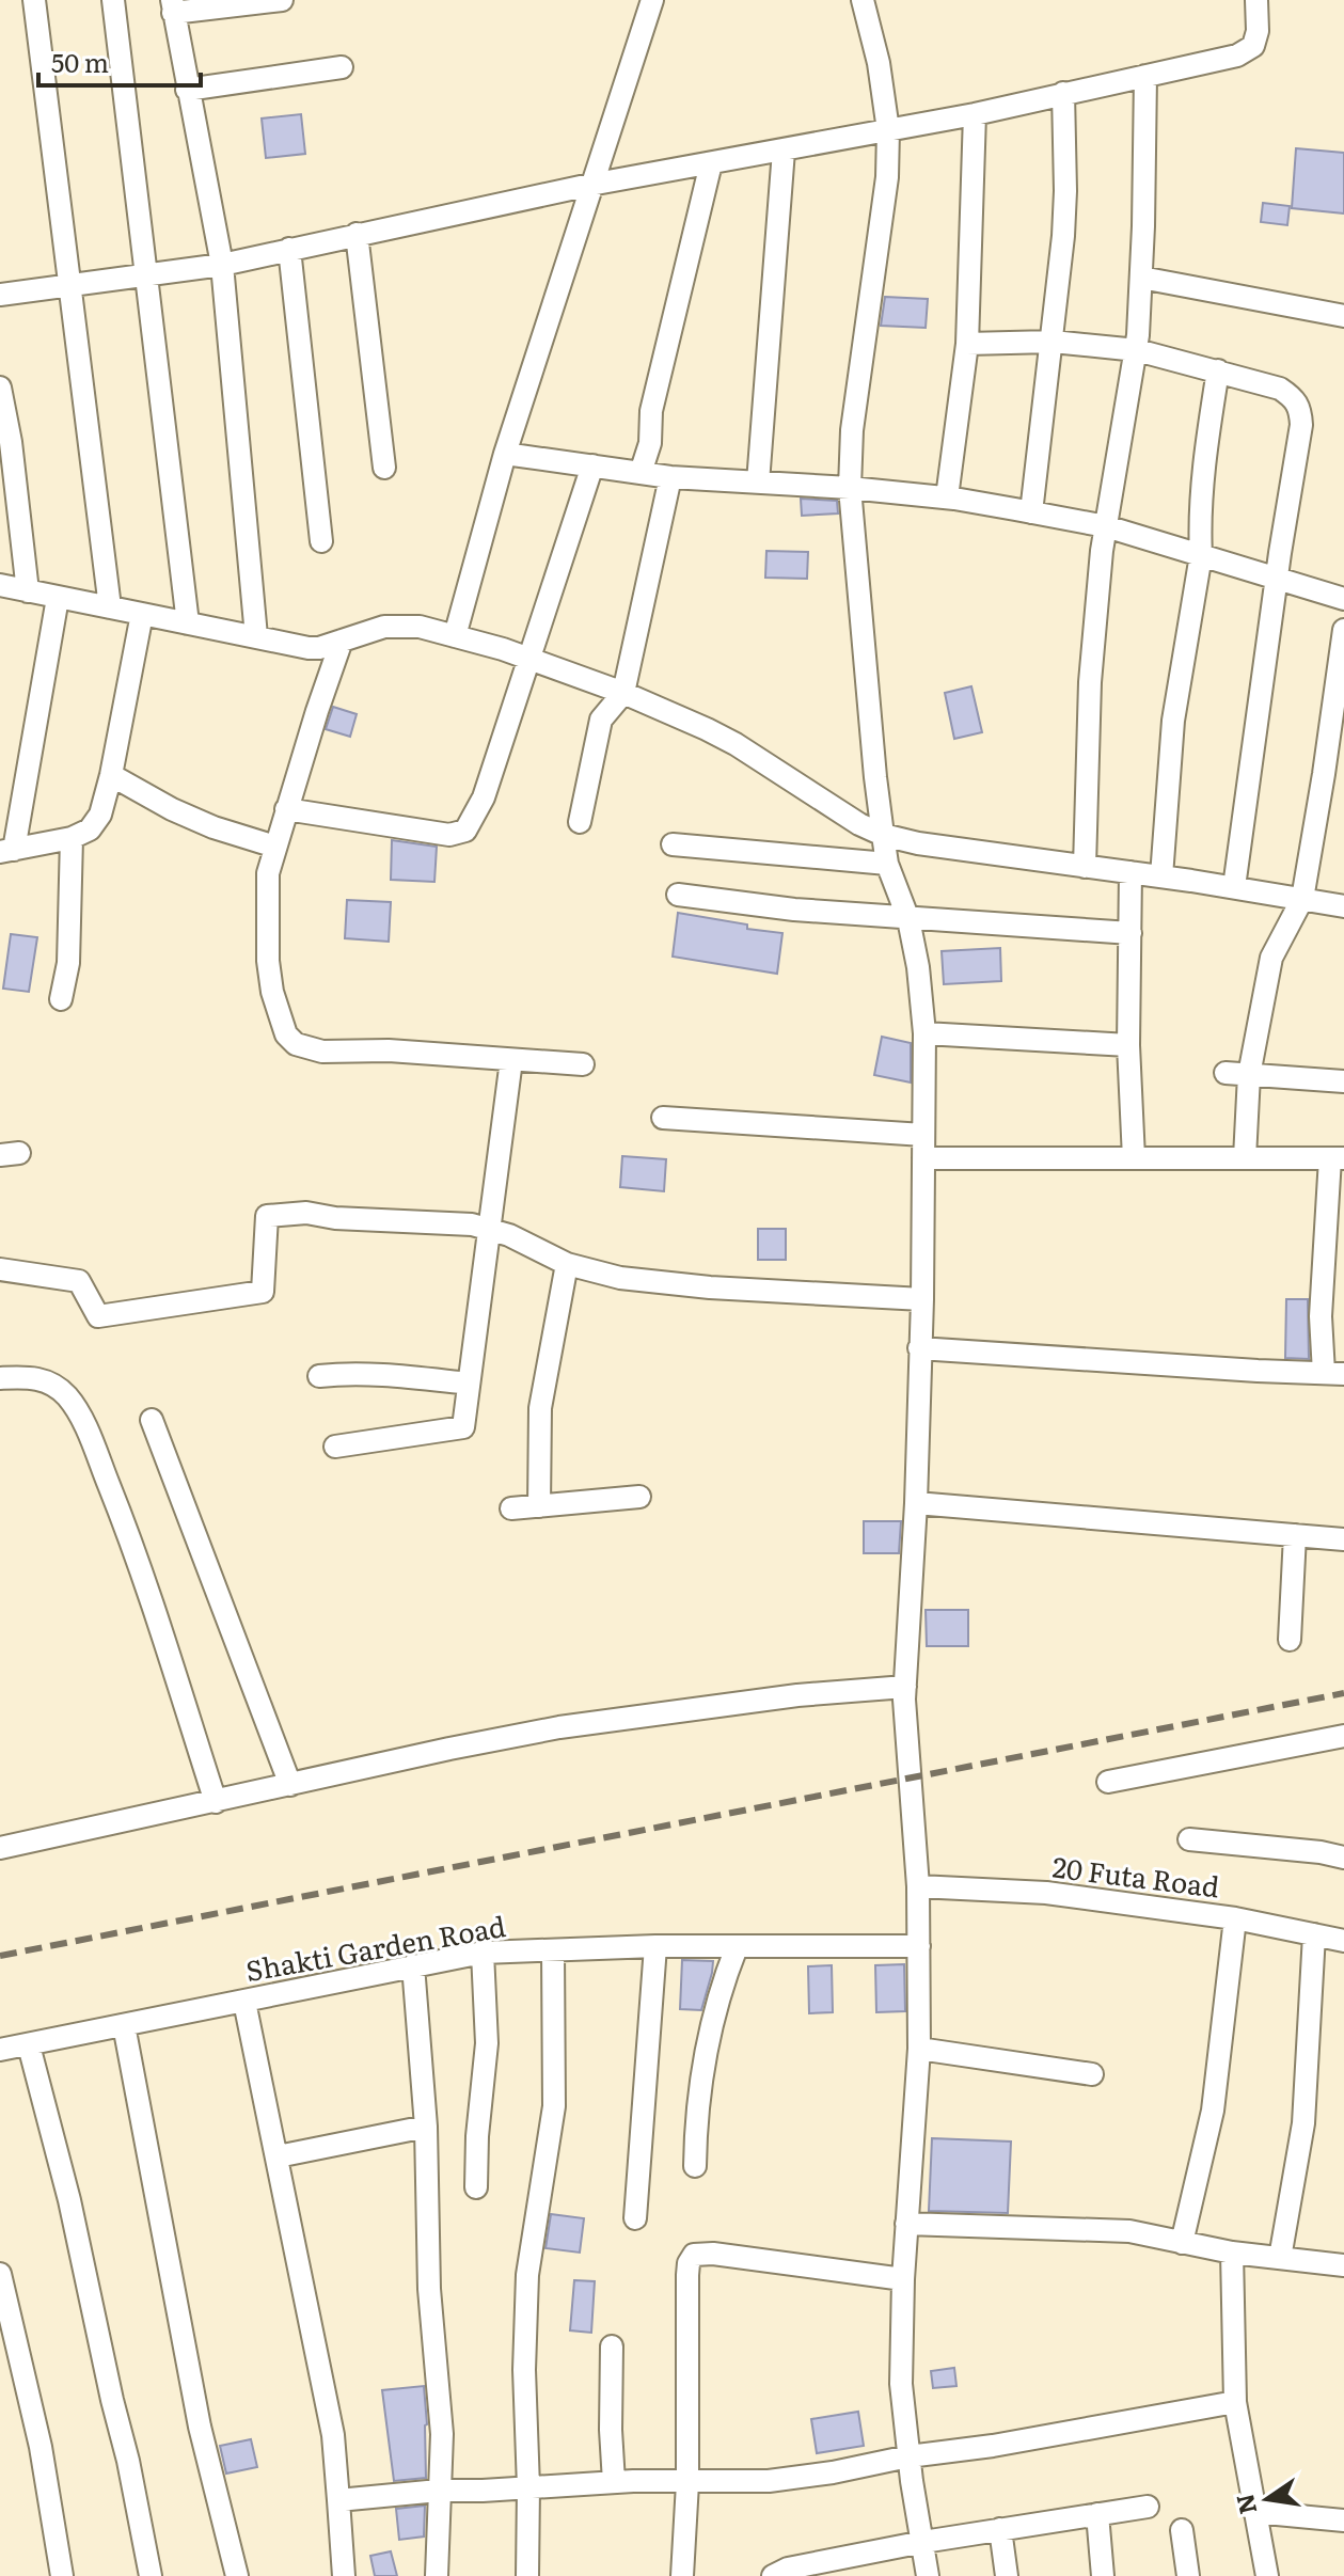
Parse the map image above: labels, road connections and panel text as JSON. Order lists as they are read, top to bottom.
{
  "streets": {
    "street": ["20 Futa Road", "Shakti Garden Road"]
  },
  "scale_bar": "50 m",
  "north": "left"
}
